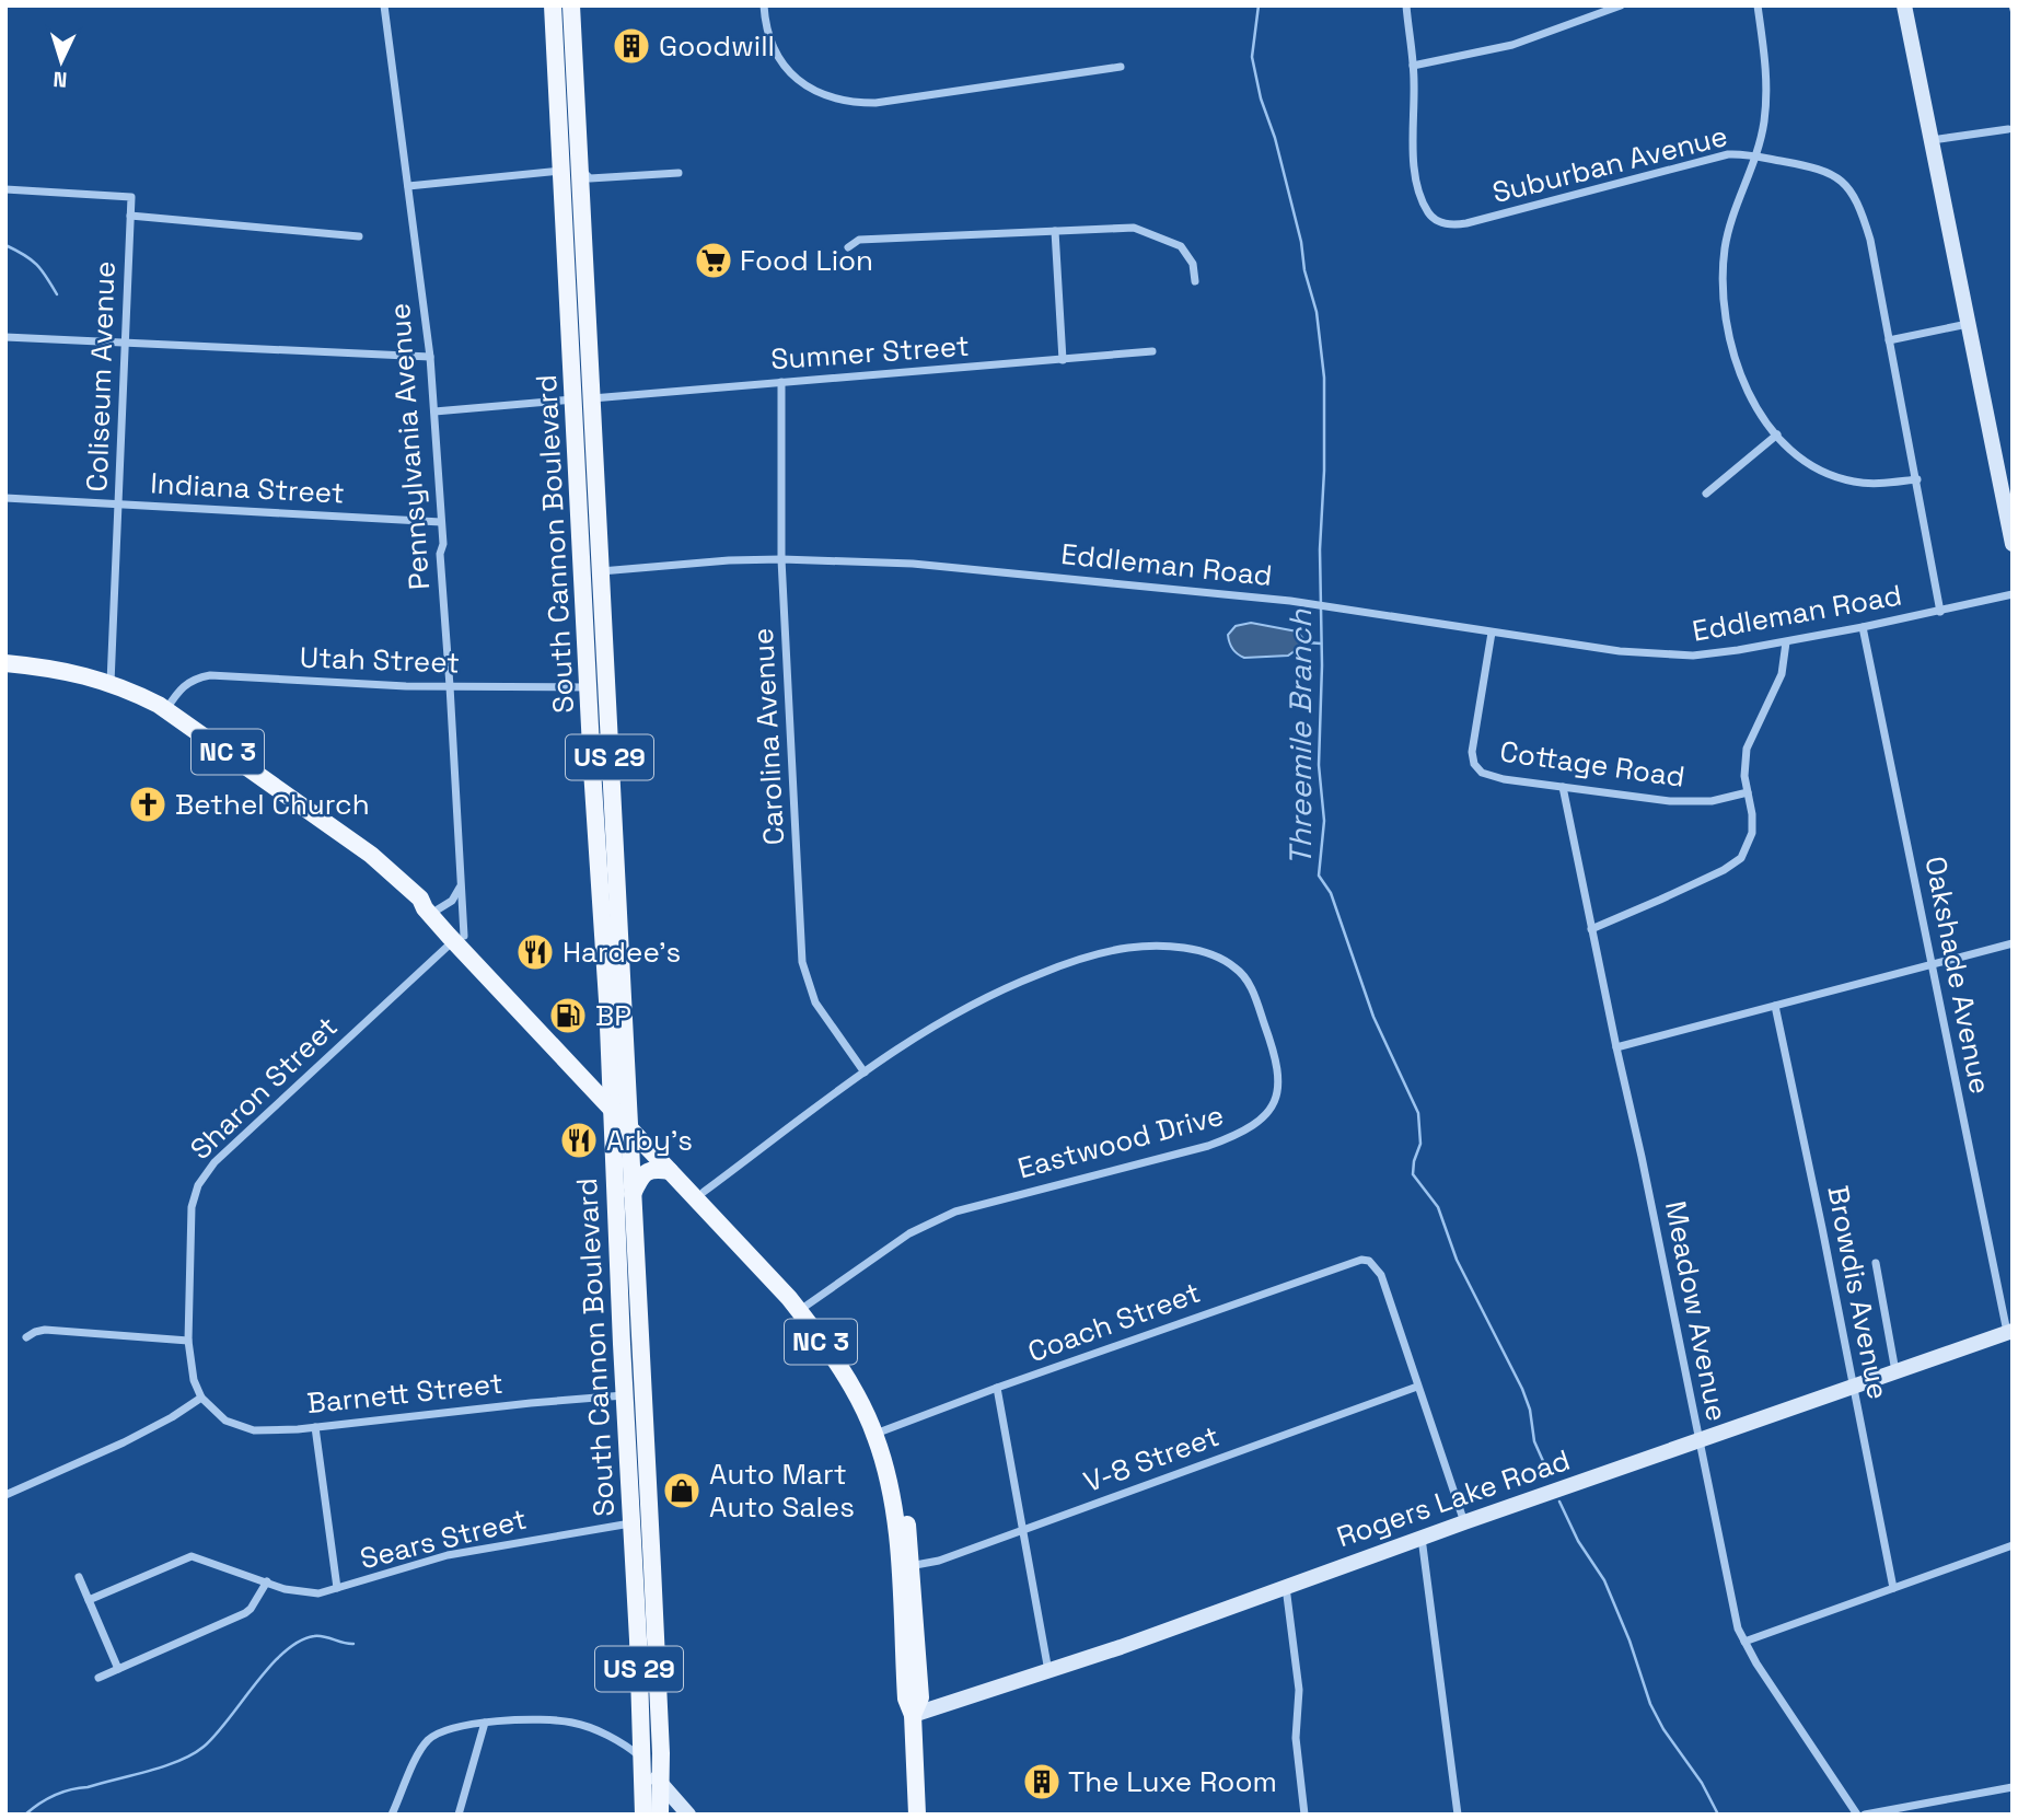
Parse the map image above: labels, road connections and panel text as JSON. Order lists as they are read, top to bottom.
{
  "streets": {
    "main road": [
      "South Cannon Boulevard",
      "NC 3",
      "US 29",
      "Rogers Lake Road"
    ],
    "street": [
      "Suburban Avenue",
      "Sumner Street",
      "Coliseum Avenue",
      "Pennsylvania Avenue",
      "Indiana Street",
      "Eddleman Road",
      "Utah Street",
      "Carolina Avenue",
      "Cottage Road",
      "Oakshade Avenue",
      "Sharon Street",
      "Eastwood Drive",
      "Browdis Avenue",
      "Meadow Avenue",
      "Coach Street",
      "Barnett Street",
      "V-8 Street",
      "Sears Street"
    ]
  },
  "crossings": [
    ["Suburban Avenue", "Eddleman Road"],
    ["Sumner Street", "Pennsylvania Avenue"],
    ["Sumner Street", "South Cannon Boulevard"],
    ["Sumner Street", "Carolina Avenue"],
    ["Coliseum Avenue", "Indiana Street"],
    ["Coliseum Avenue", "NC 3"],
    ["Pennsylvania Avenue", "Indiana Street"],
    ["Pennsylvania Avenue", "Utah Street"],
    ["Pennsylvania Avenue", "NC 3"],
    ["Pennsylvania Avenue", "Sharon Street"],
    ["South Cannon Boulevard", "Eddleman Road"],
    ["South Cannon Boulevard", "Utah Street"],
    ["South Cannon Boulevard", "NC 3"],
    ["South Cannon Boulevard", "US 29"],
    ["South Cannon Boulevard", "Barnett Street"],
    ["South Cannon Boulevard", "Sears Street"],
    ["Eddleman Road", "Carolina Avenue"],
    ["Eddleman Road", "Cottage Road"],
    ["Eddleman Road", "Oakshade Avenue"],
    ["Utah Street", "NC 3"],
    ["Carolina Avenue", "Eastwood Drive"],
    ["NC 3", "Sharon Street"],
    ["NC 3", "Eastwood Drive"],
    ["NC 3", "Coach Street"],
    ["NC 3", "V-8 Street"],
    ["NC 3", "Rogers Lake Road"],
    ["US 29", "Barnett Street"],
    ["Cottage Road", "Meadow Avenue"],
    ["Oakshade Avenue", "Rogers Lake Road"],
    ["Sharon Street", "Barnett Street"],
    ["Browdis Avenue", "Rogers Lake Road"],
    ["Meadow Avenue", "Rogers Lake Road"],
    ["Coach Street", "V-8 Street"],
    ["Barnett Street", "Sears Street"]
  ],
  "water": ["Threemile Branch"],
  "places": {
    "building": ["Goodwill", "The Luxe Room"],
    "supermarket": ["Food Lion"],
    "church": ["Bethel Church"],
    "restaurant": ["Hardee's", "Arby's"],
    "fuel station": ["BP"],
    "shop": ["Auto Mart Auto Sales"]
  },
  "north": "bottom"
}
